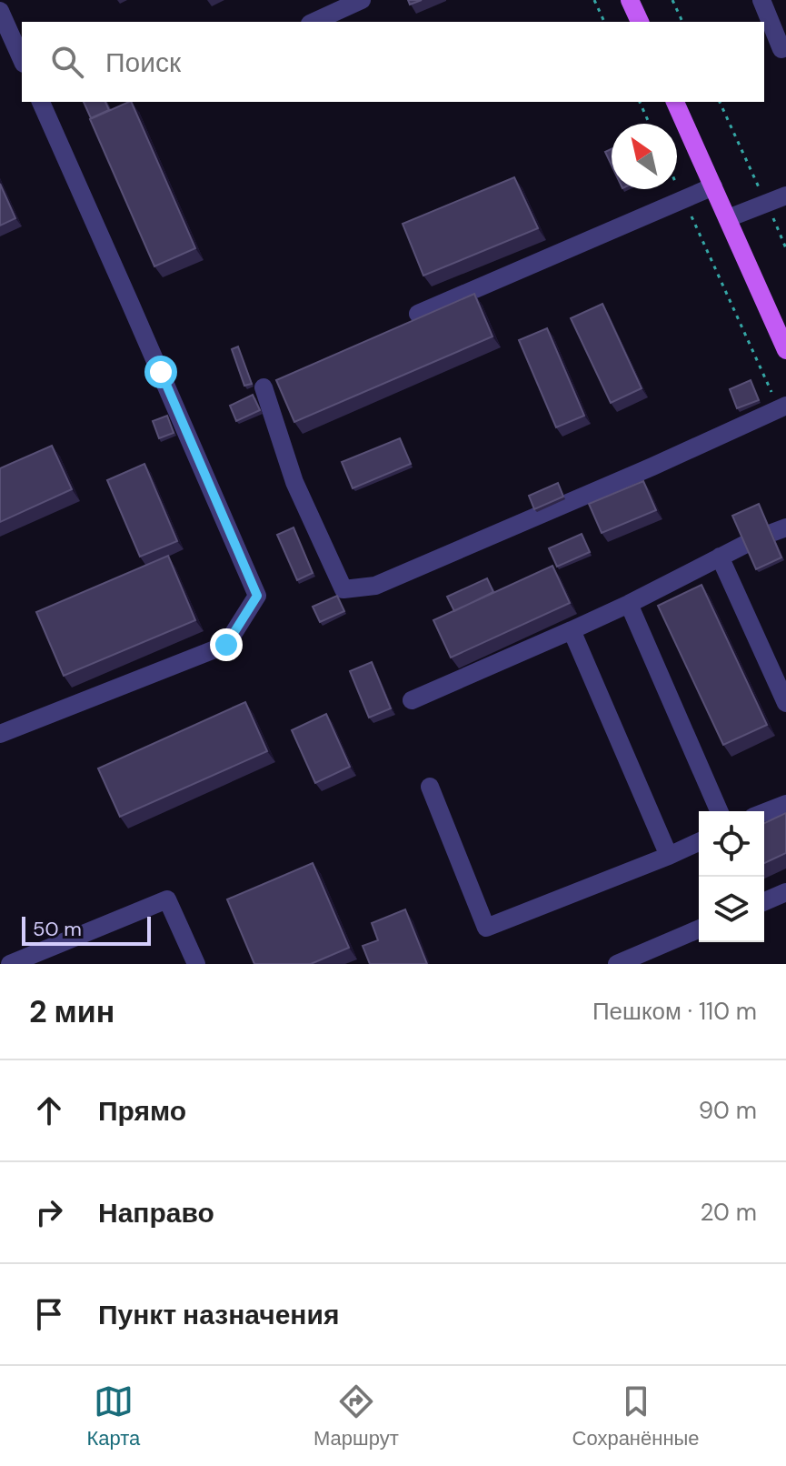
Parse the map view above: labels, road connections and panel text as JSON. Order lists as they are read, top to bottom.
{
  "scale_bar": "50 m",
  "north": "top left",
  "page": {
    "search": "Поиск",
    "scale": "50 m",
    "heading": ["2 мин", "Пешком · 110 m"],
    "list": [
      ["Прямо", "90 m"],
      ["Направо", "20 m"],
      "Пункт назначения"
    ],
    "nav": ["Карта", "Маршрут", "Сохранённые"]
  }
}
